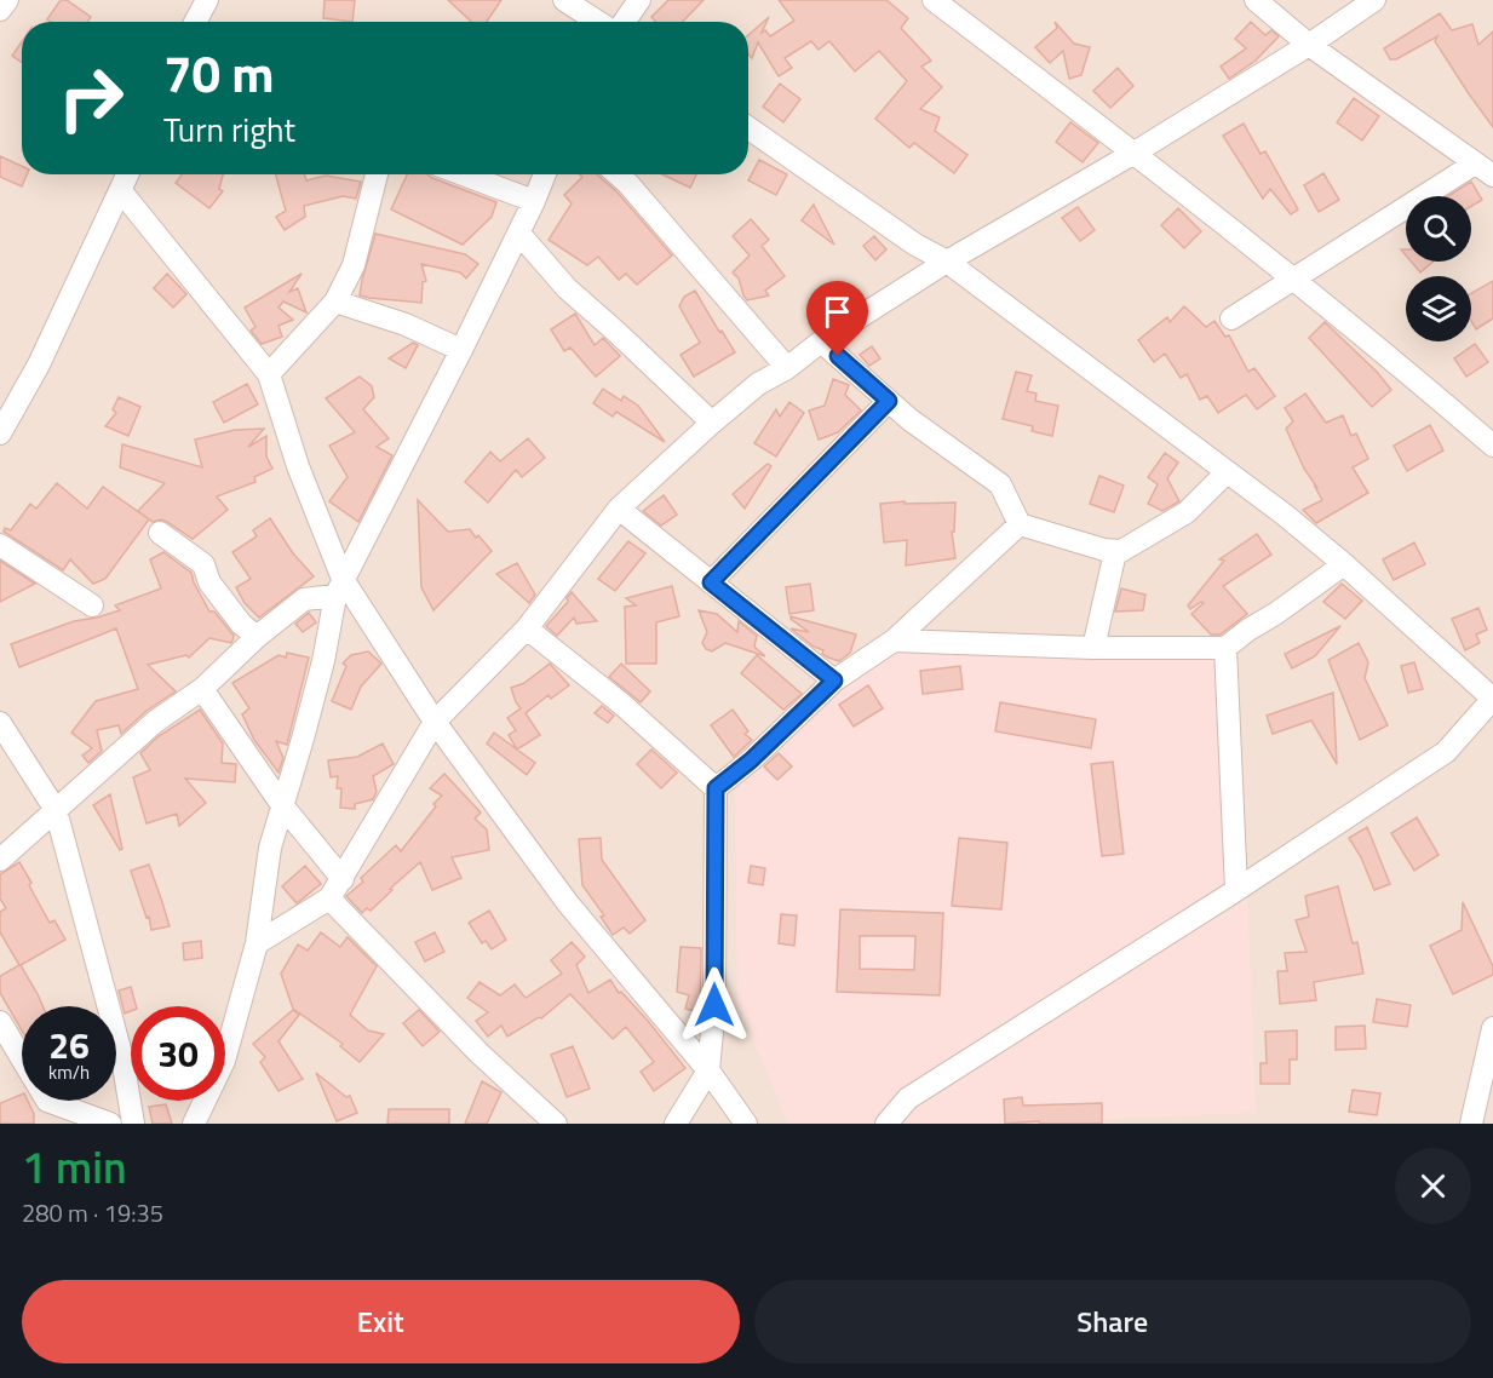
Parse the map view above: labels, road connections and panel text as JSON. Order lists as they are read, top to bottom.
{
  "page": {
    "turn": ["70 m", "Turn right"],
    "speed": "26 km/h",
    "limit": "30",
    "heading": ["1 min", "280 m · 19:35"],
    "buttons": ["Exit", "Share"]
  }
}
